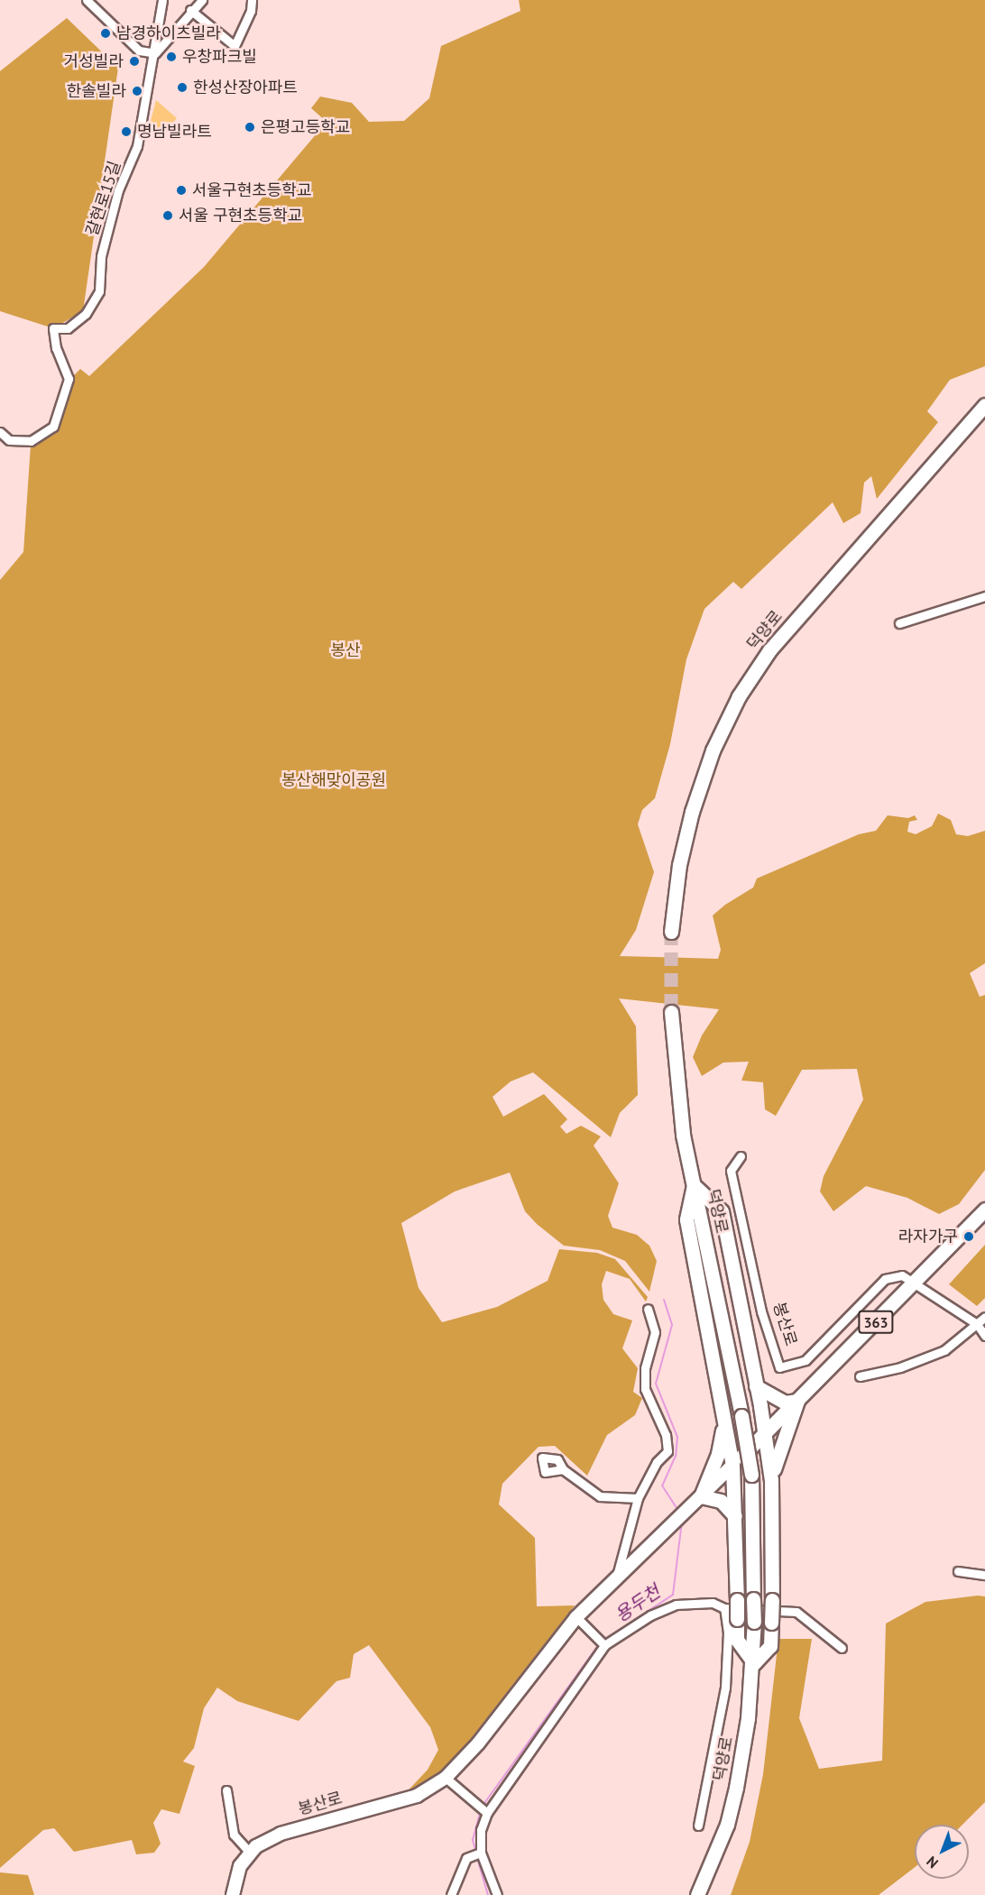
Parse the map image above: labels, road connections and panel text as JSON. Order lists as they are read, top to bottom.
{
  "streets": {
    "main road": ["덕양로", "363", "봉산로"],
    "street": ["갈현로15길"]
  },
  "crossings": [
    ["363", "봉산로"]
  ],
  "water": ["용두천"],
  "parks": ["봉산", "봉산해맞이공원"],
  "places": [
    "남경하이츠빌라",
    "우창파크빌",
    "거성빌라",
    "한성산장아파트",
    "한솔빌라",
    "은평고등학교",
    "명남빌라트",
    "서울구현초등학교",
    "서울 구현초등학교",
    "라자가구"
  ],
  "north": "bottom left"
}
